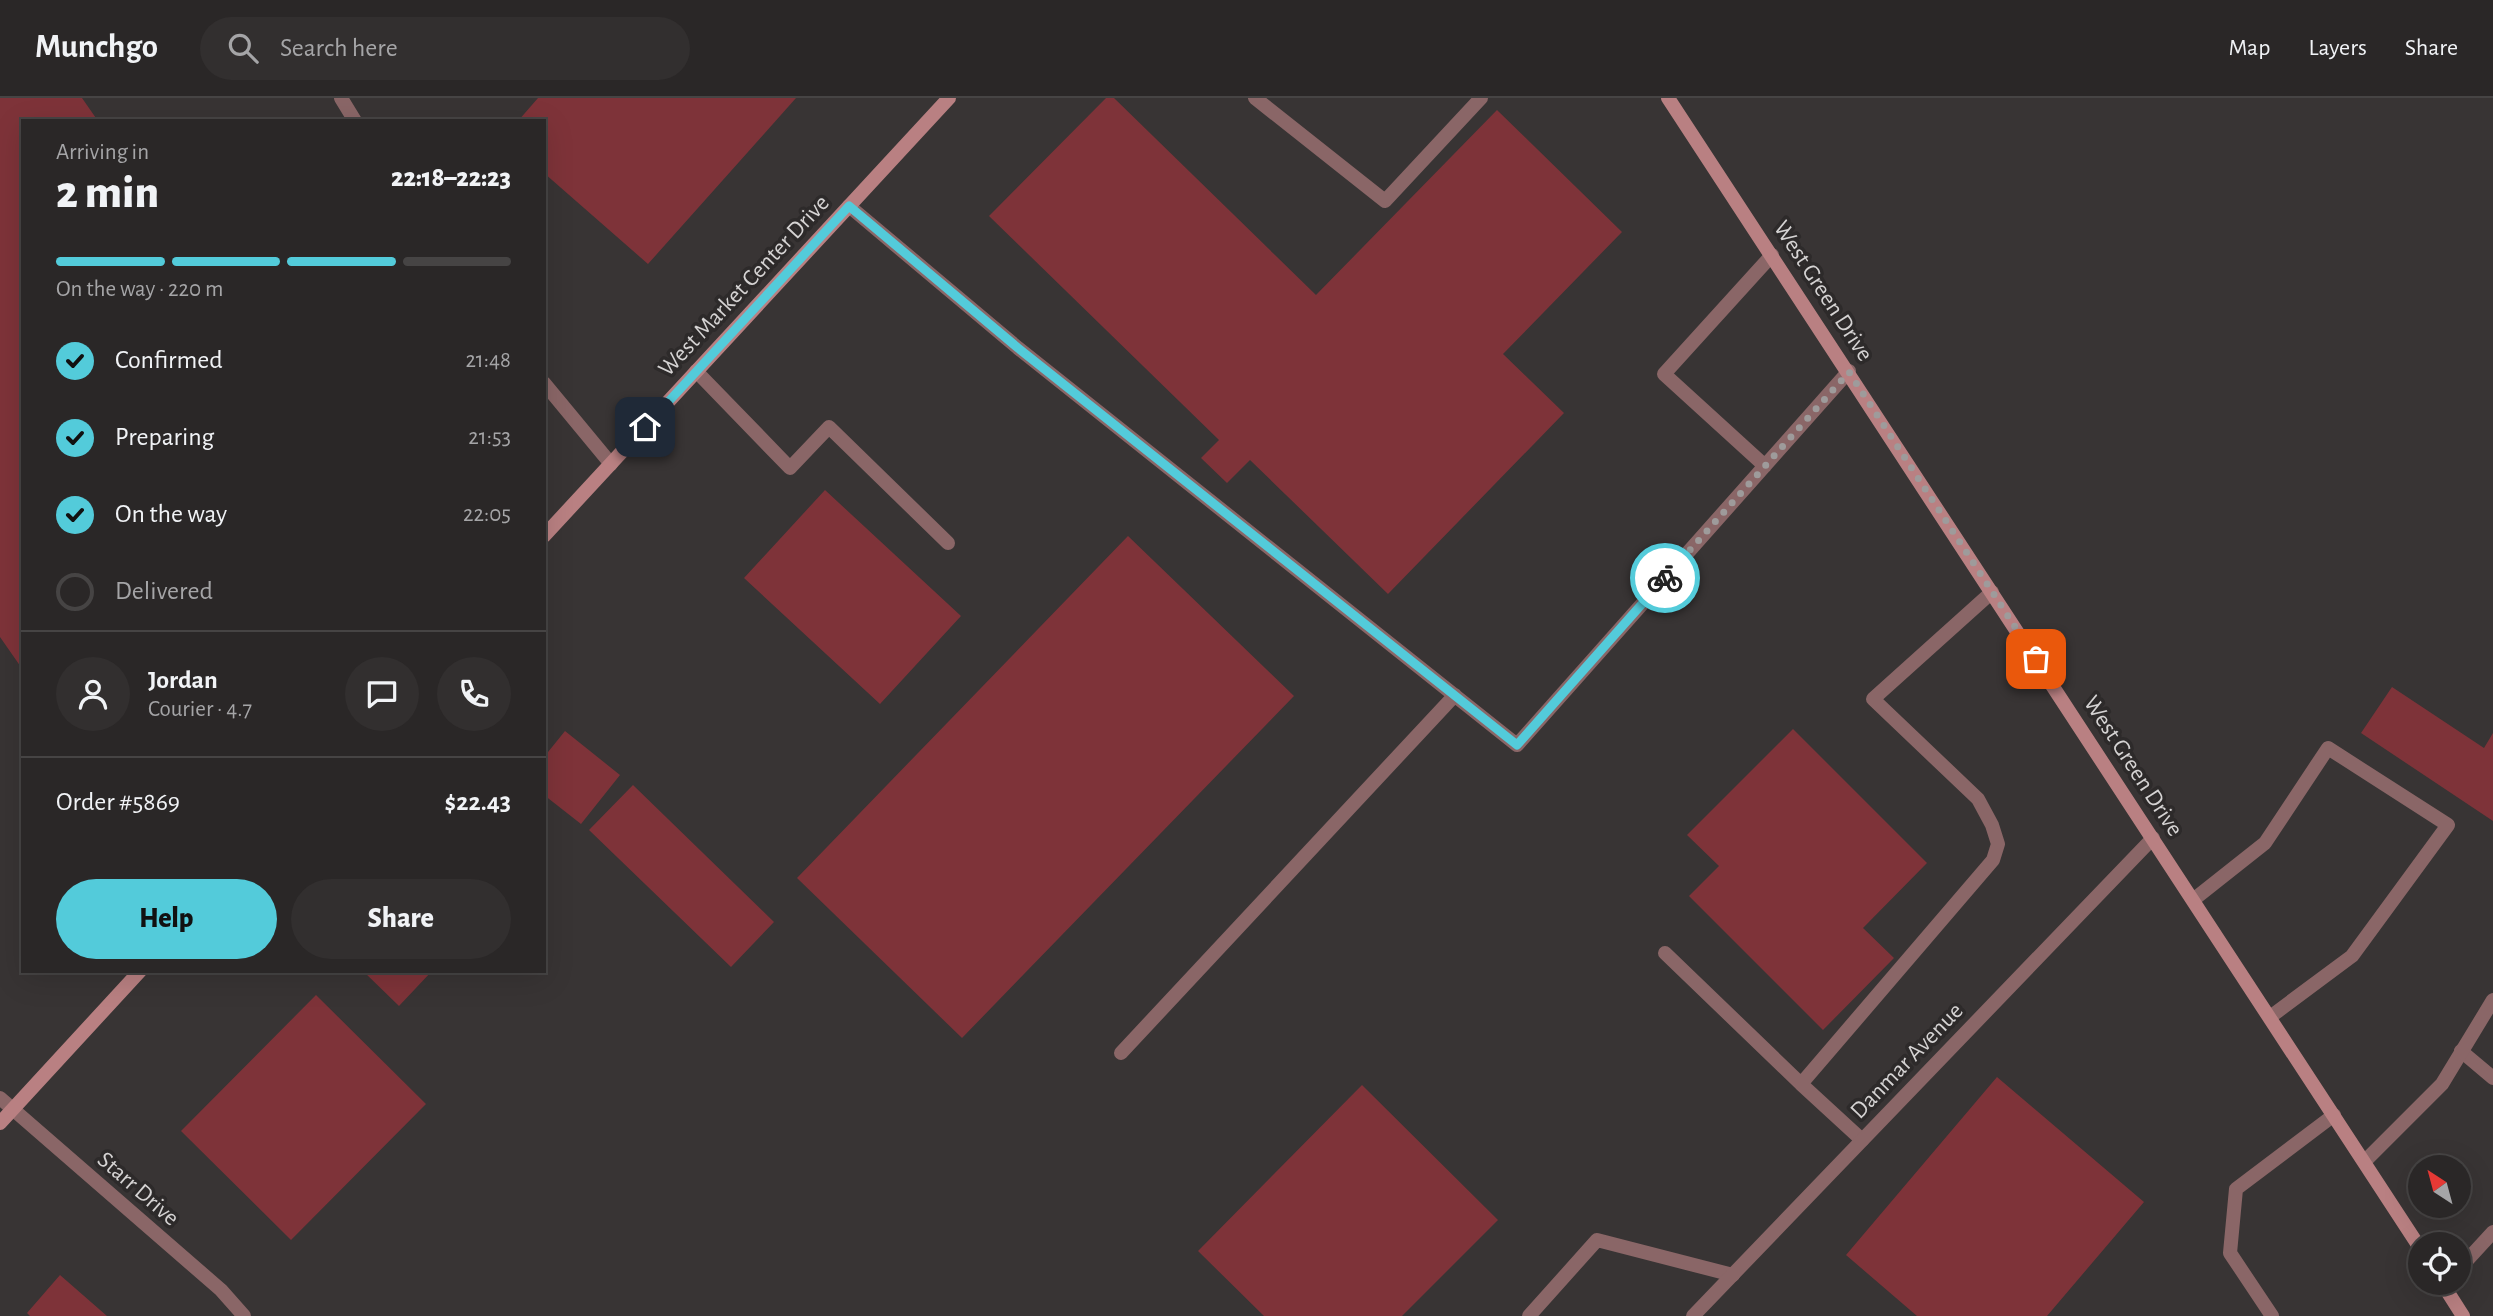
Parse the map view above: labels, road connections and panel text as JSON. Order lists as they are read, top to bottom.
{
  "streets": {
    "main road": ["West Market Center Drive", "West Green Drive"],
    "street": ["Danmar Avenue", "Starr Drive"]
  },
  "crossings": [
    ["West Green Drive", "Danmar Avenue"]
  ],
  "north": "top left",
  "page": {
    "header": "Munchgo",
    "search": "Search here",
    "nav": ["Map", "Layers", "Share"],
    "heading": ["2 min", "Arriving in", "22:18–22:23"],
    "panel": [
      "Jordan",
      "Courier · 4.7",
      "Order #5869",
      "$22.43"
    ],
    "bar": "On the way · 220 m",
    "list": [
      ["Confirmed", "21:48"],
      ["Preparing", "21:53"],
      ["On the way", "22:05"],
      "Delivered"
    ],
    "buttons": ["Help", "Share"]
  }
}
